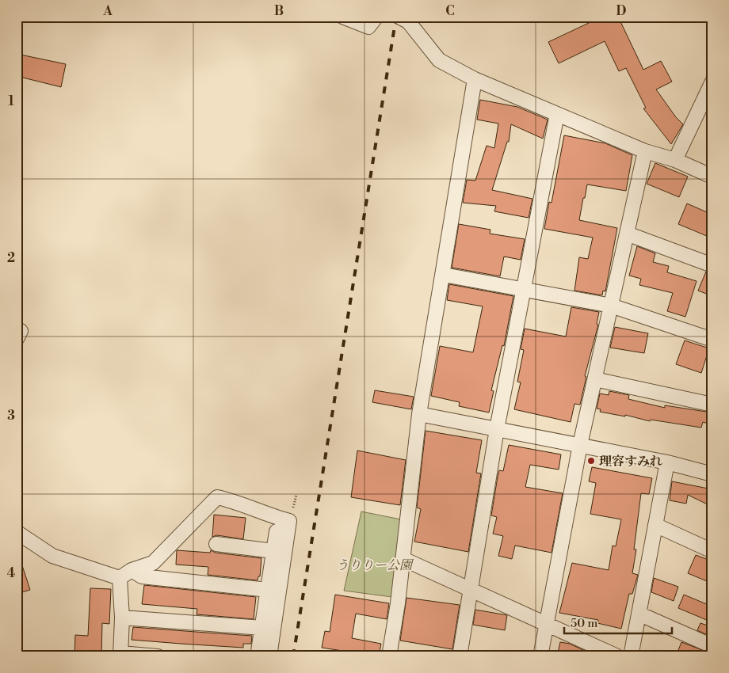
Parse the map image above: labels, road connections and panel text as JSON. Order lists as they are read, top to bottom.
{
  "parks": ["うりりー公園"],
  "places": ["理容すみれ"],
  "scale_bar": "50 m",
  "grid": {
    "columns": [
      "A",
      "B",
      "C",
      "D"
    ],
    "rows": [
      "1",
      "2",
      "3",
      "4"
    ]
  }
}
